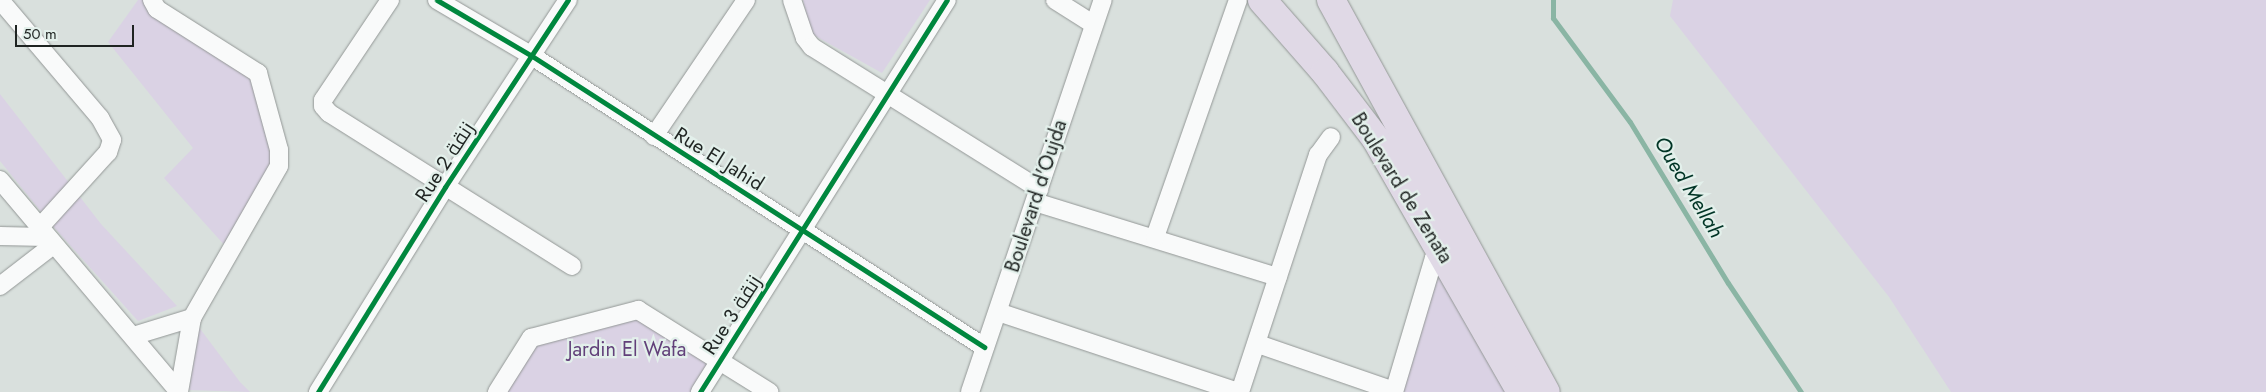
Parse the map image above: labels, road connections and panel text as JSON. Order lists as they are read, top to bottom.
{
  "streets": {
    "highway": ["Boulevard de Zenata"],
    "street": [
      "Rue El Jahid",
      "Rue 2 زنقة",
      "Boulevard d'Oujda",
      "Rue 3 زنقة"
    ]
  },
  "crossings": [
    ["Rue El Jahid", "Rue 2 زنقة"],
    ["Rue El Jahid", "Boulevard d'Oujda"],
    ["Rue El Jahid", "Rue 3 زنقة"]
  ],
  "water": ["Oued Mellah"],
  "parks": ["Jardin El Wafa"],
  "scale_bar": "50 m"
}
